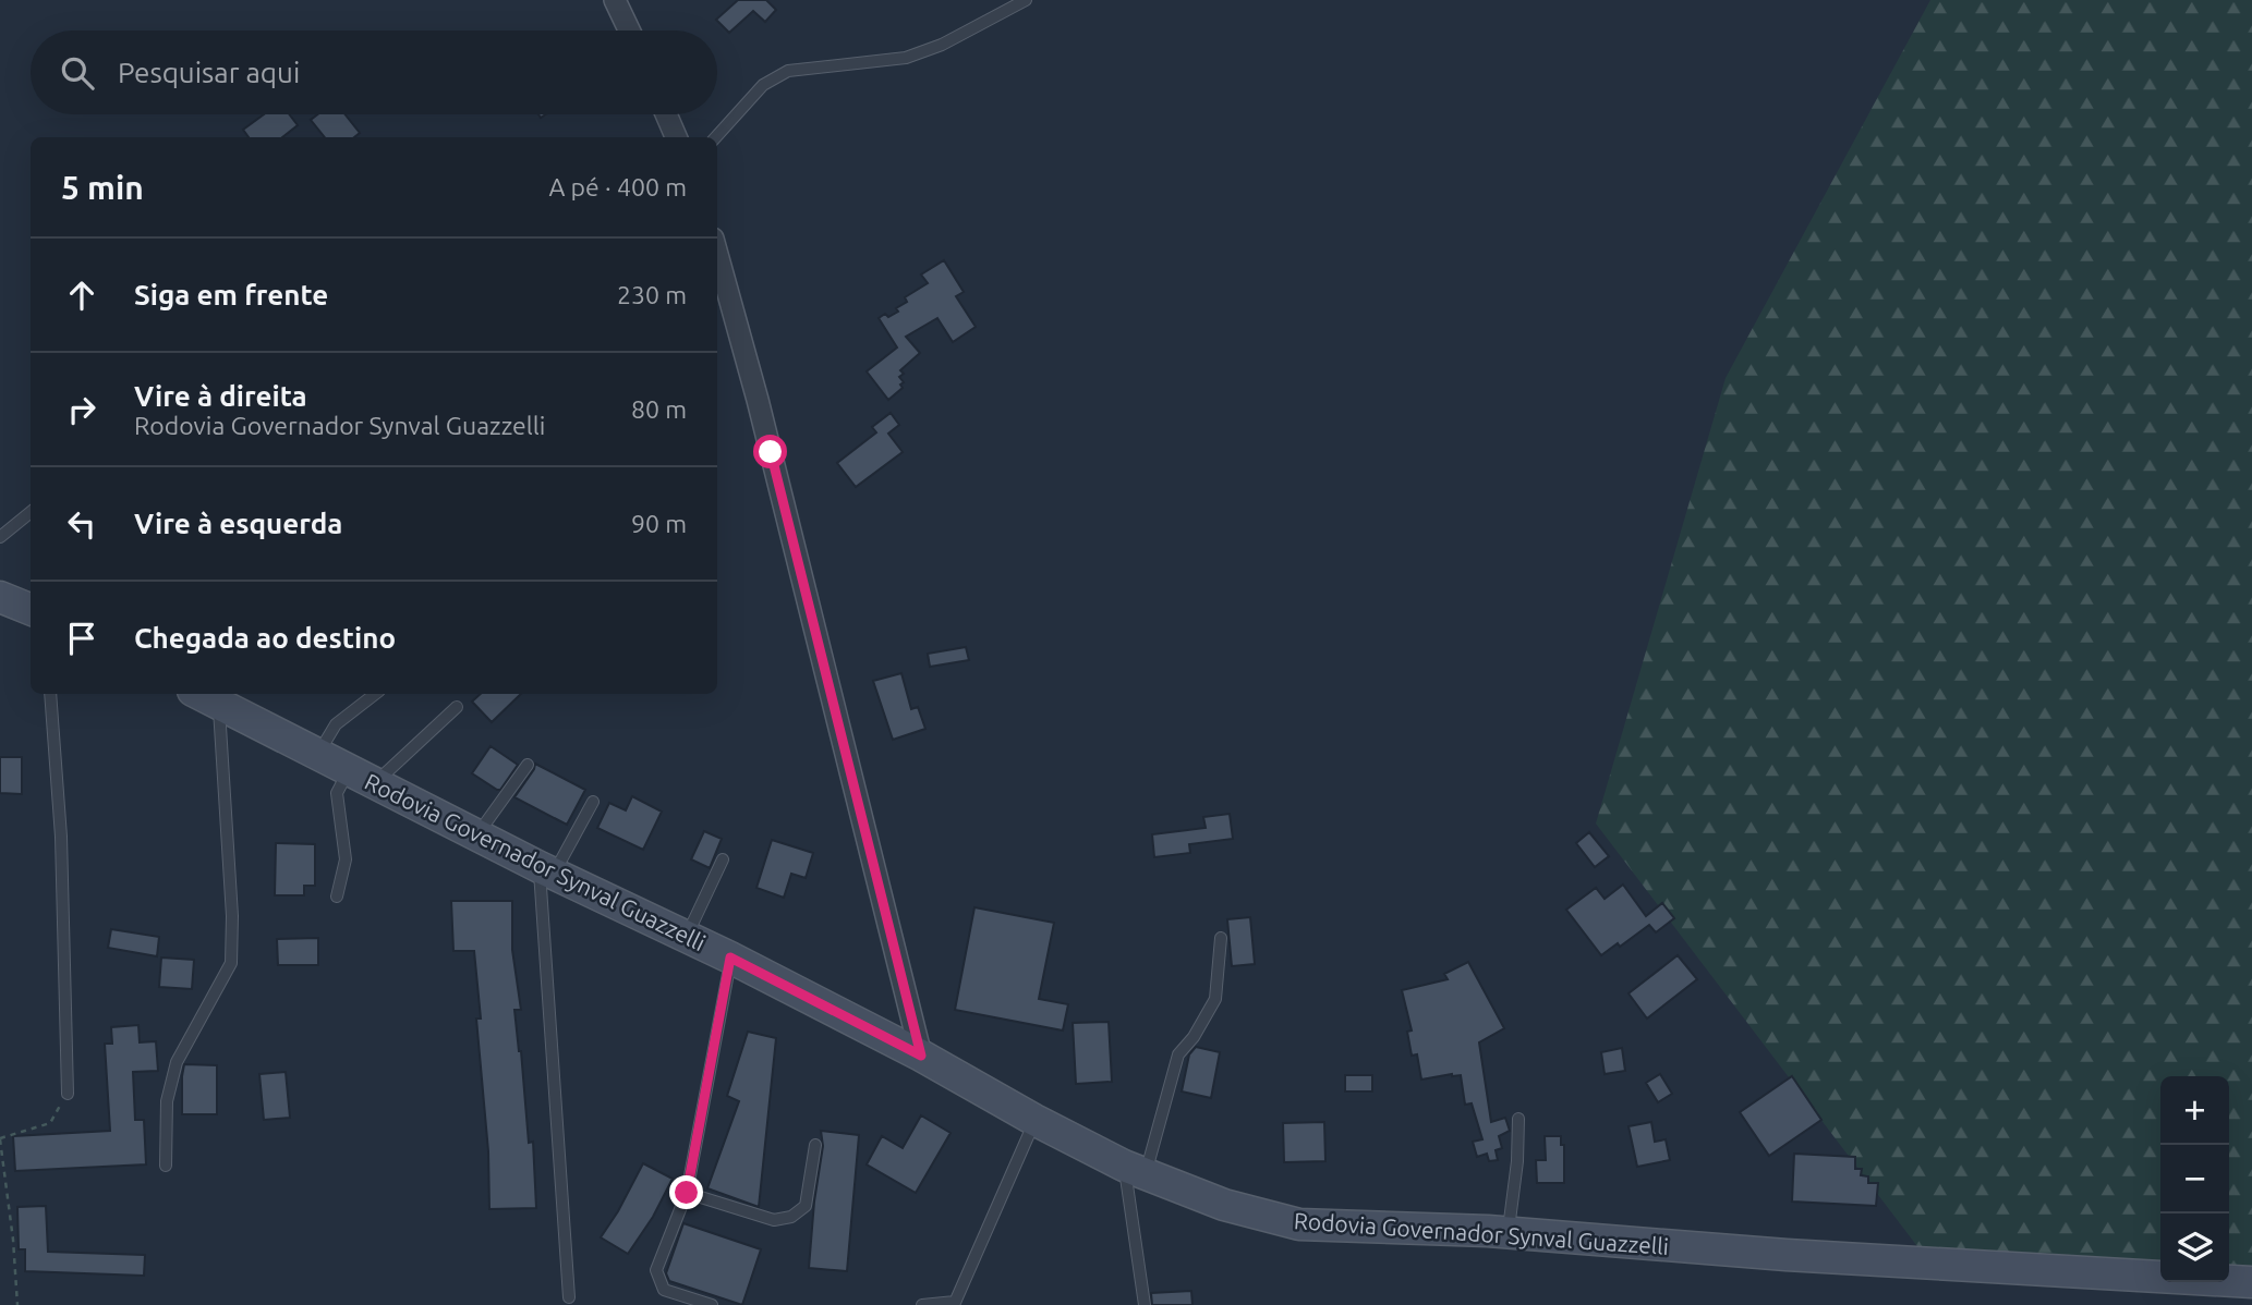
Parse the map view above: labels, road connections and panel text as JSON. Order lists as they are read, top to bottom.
{
  "streets": {
    "main road": ["Rodovia Governador Synval Guazzelli"]
  },
  "page": {
    "search": "Pesquisar aqui",
    "heading": ["5 min", "A pé · 400 m"],
    "list": [
      ["Siga em frente", "230 m"],
      ["Vire à direita", "Rodovia Governador Synval Guazzelli", "80 m"],
      ["Vire à esquerda", "90 m"],
      "Chegada ao destino"
    ],
    "map_buttons": ["+", "−"]
  }
}
